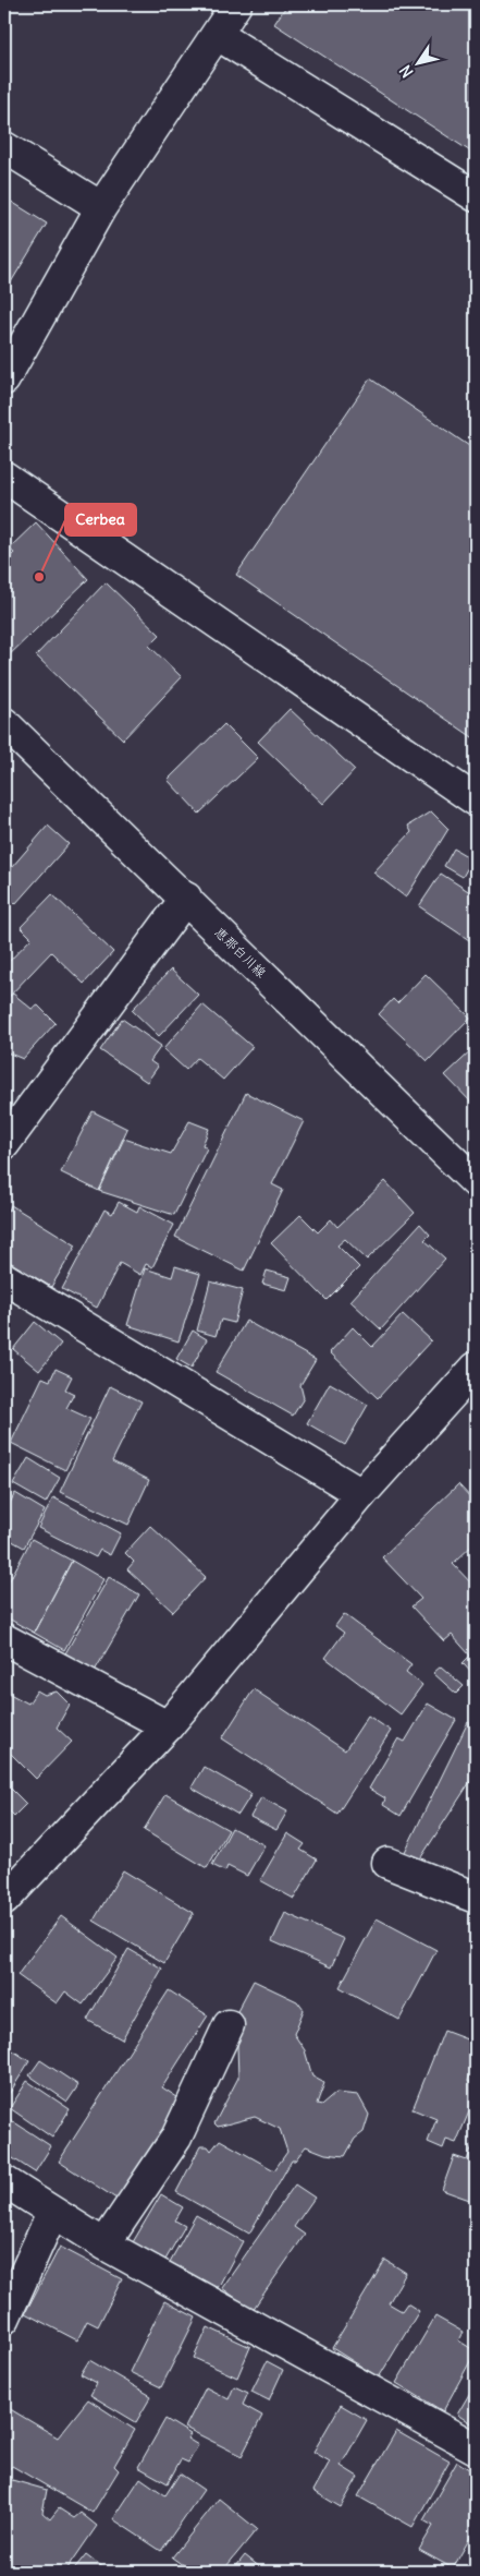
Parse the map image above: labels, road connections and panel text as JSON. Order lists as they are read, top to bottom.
{
  "streets": {
    "street": ["恵那白川線"]
  },
  "places": ["Cerbea"],
  "north": "bottom left"
}
